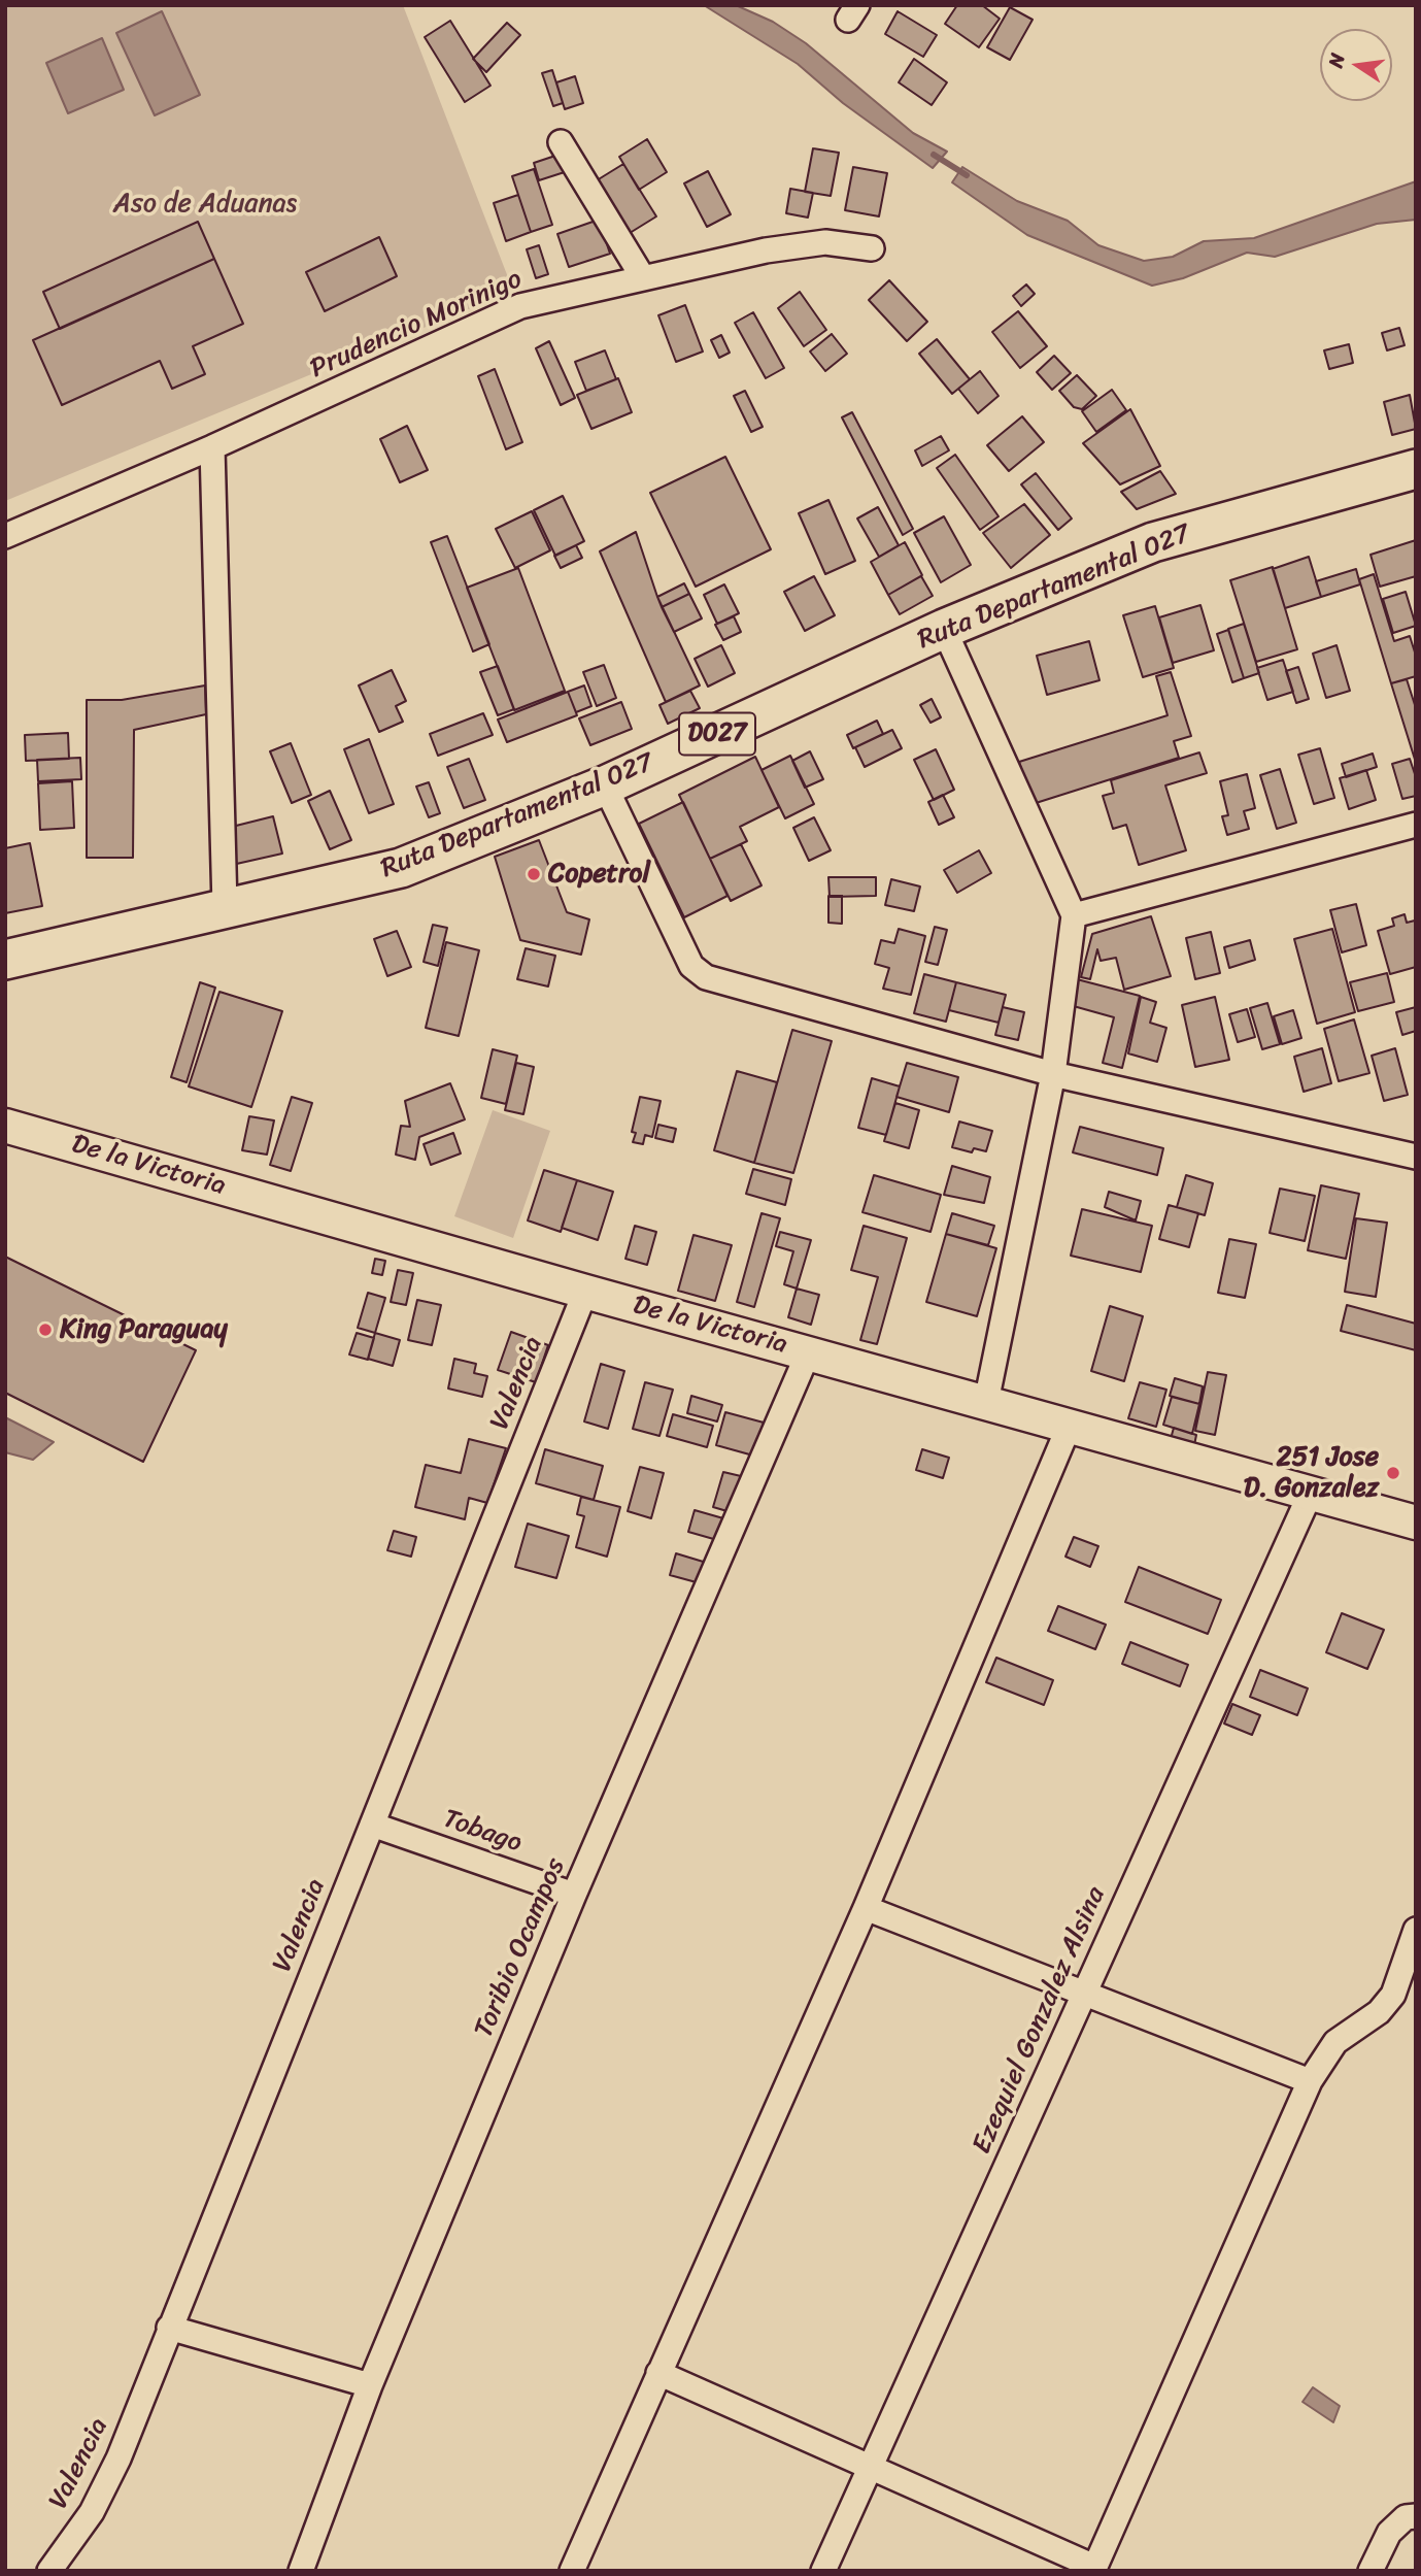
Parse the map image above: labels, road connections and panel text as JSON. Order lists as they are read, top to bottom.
{
  "streets": {
    "main road": ["Ruta Departamental 027", "D027", "De la Victoria"],
    "street": [
      "Prudencio Morinigo",
      "Valencia",
      "Tobago",
      "Toribio Ocampos",
      "Ezequiel Gonzalez Alsina"
    ]
  },
  "crossings": [
    ["De la Victoria", "Valencia"],
    ["De la Victoria", "Toribio Ocampos"],
    ["De la Victoria", "Ezequiel Gonzalez Alsina"],
    ["Valencia", "Tobago"],
    ["Tobago", "Toribio Ocampos"]
  ],
  "parks": ["Aso de Aduanas"],
  "places": ["Copetrol", "King Paraguay", "251 Jose D. Gonzalez"],
  "north": "left"
}
